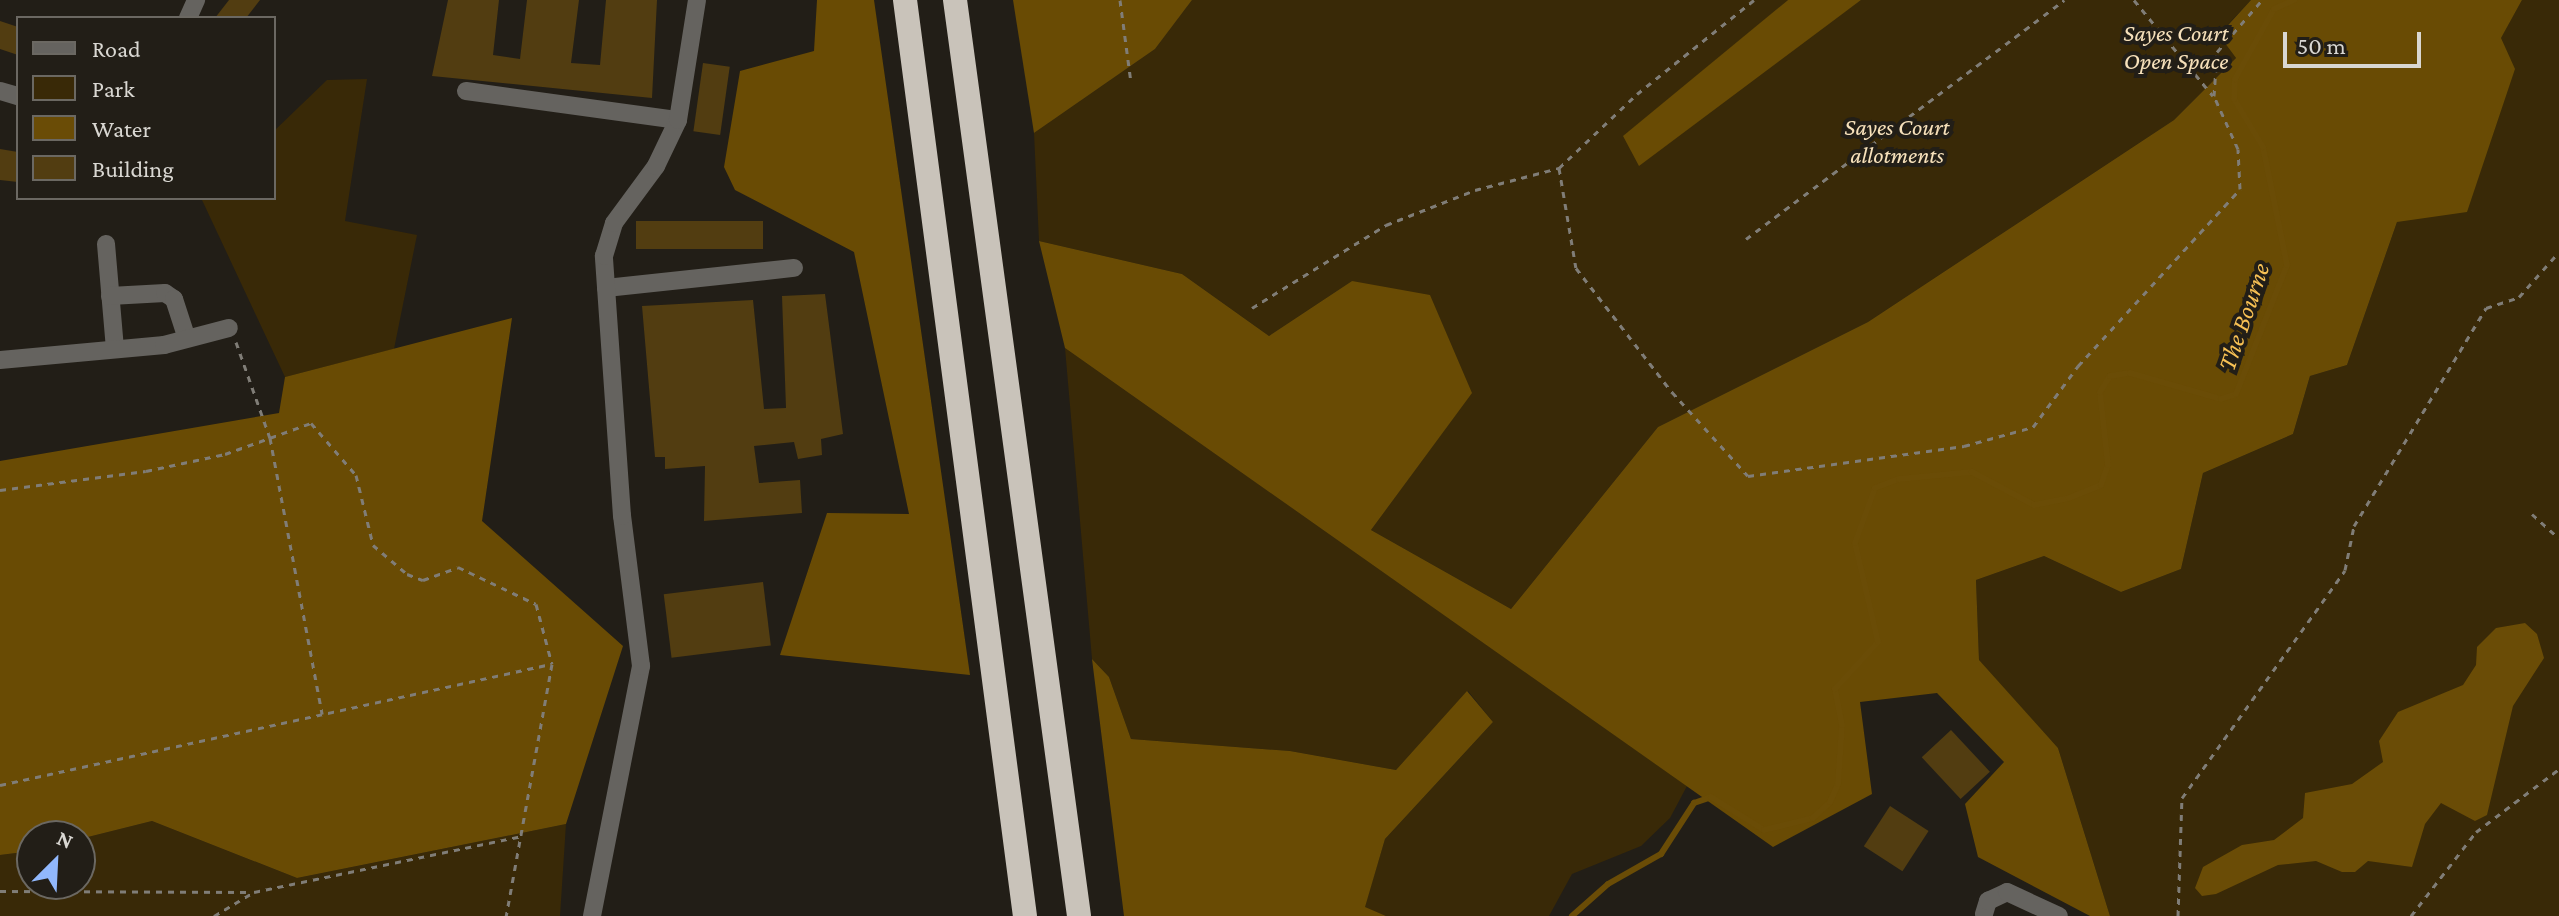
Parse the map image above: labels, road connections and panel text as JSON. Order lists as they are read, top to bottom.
{
  "water": ["The Bourne"],
  "parks": ["Sayes Court Open Space", "Sayes Court allotments"],
  "legend": [
    "Road",
    "Park",
    "Water",
    "Building"
  ],
  "scale_bar": "50 m",
  "north": "top right"
}
